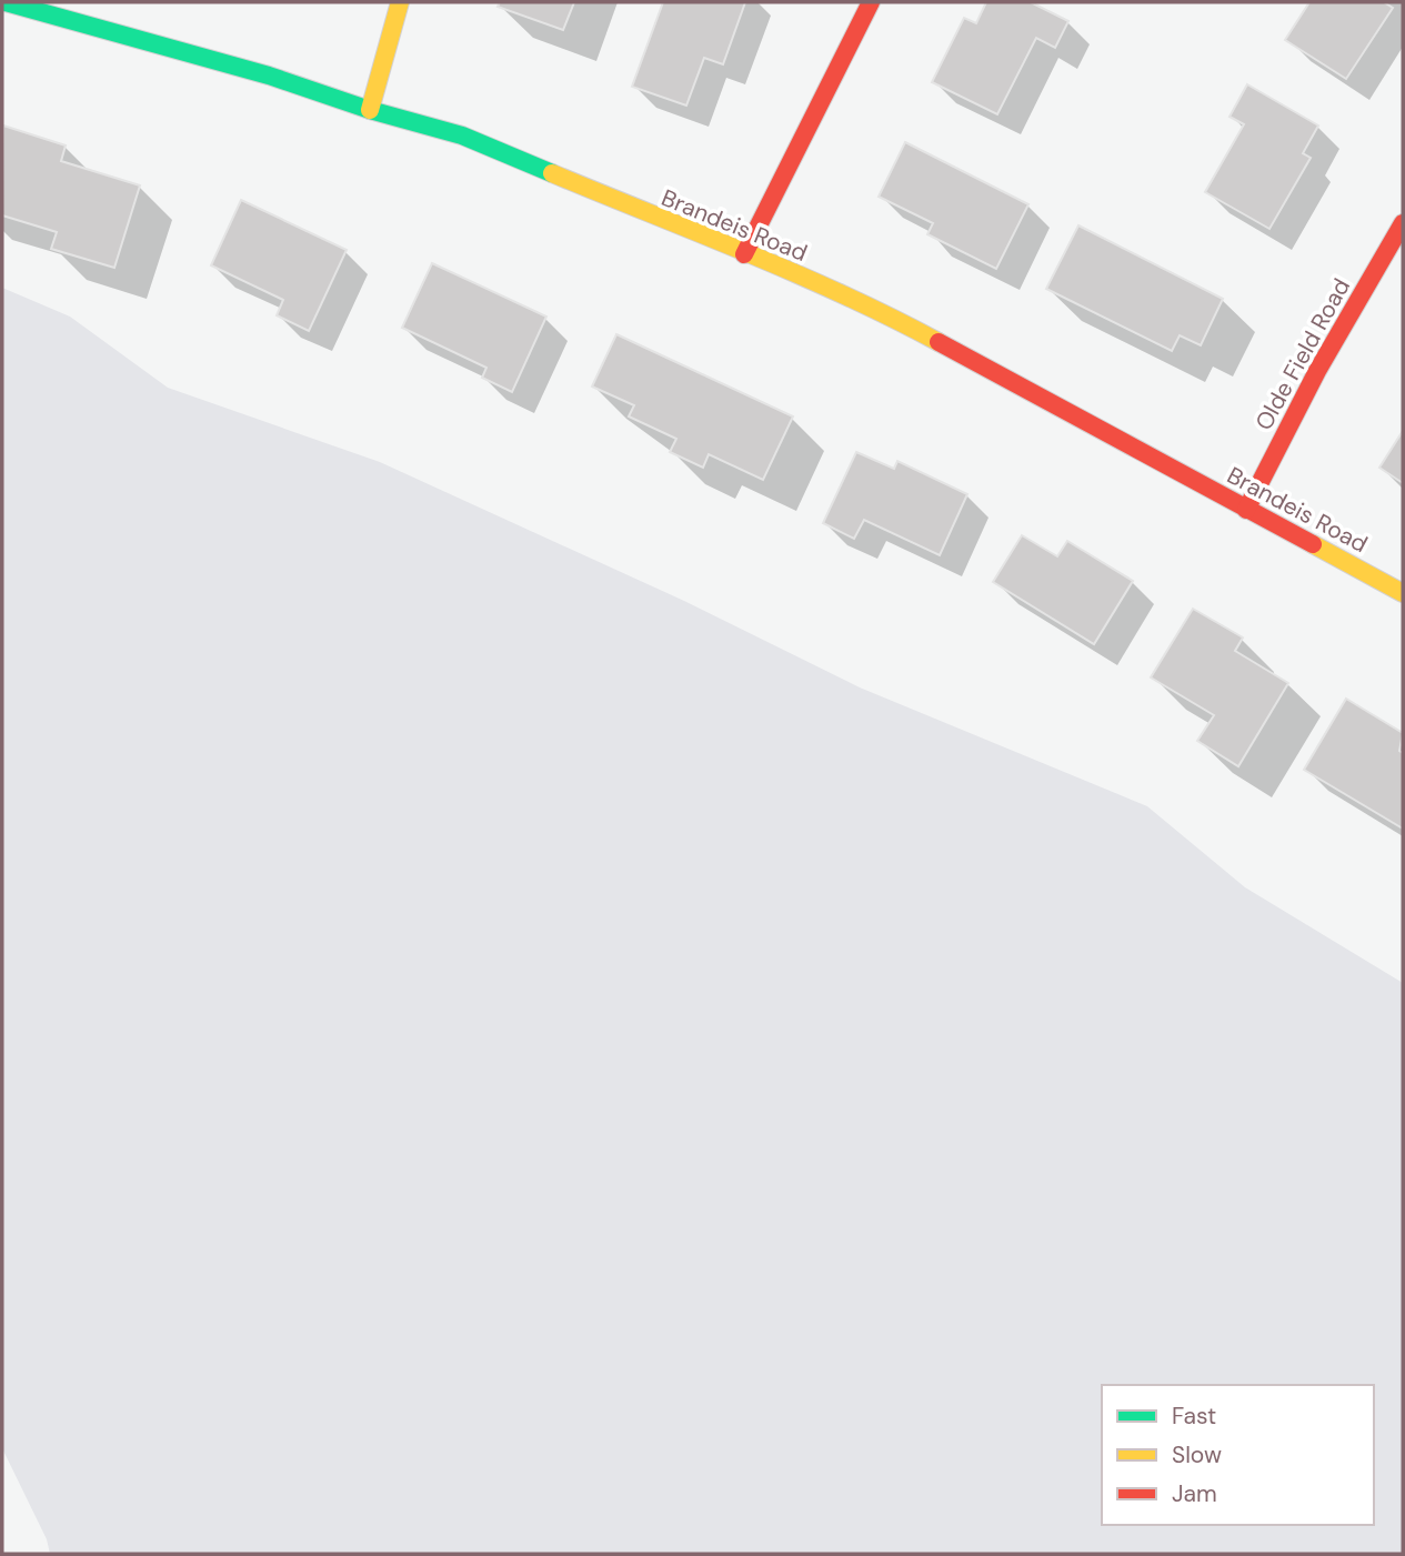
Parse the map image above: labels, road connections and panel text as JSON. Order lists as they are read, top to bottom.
{
  "streets": {
    "street": ["Brandeis Road", "Olde Field Road"]
  },
  "crossings": [
    ["Brandeis Road", "Olde Field Road"]
  ],
  "legend": ["Fast", "Slow", "Jam"]
}
